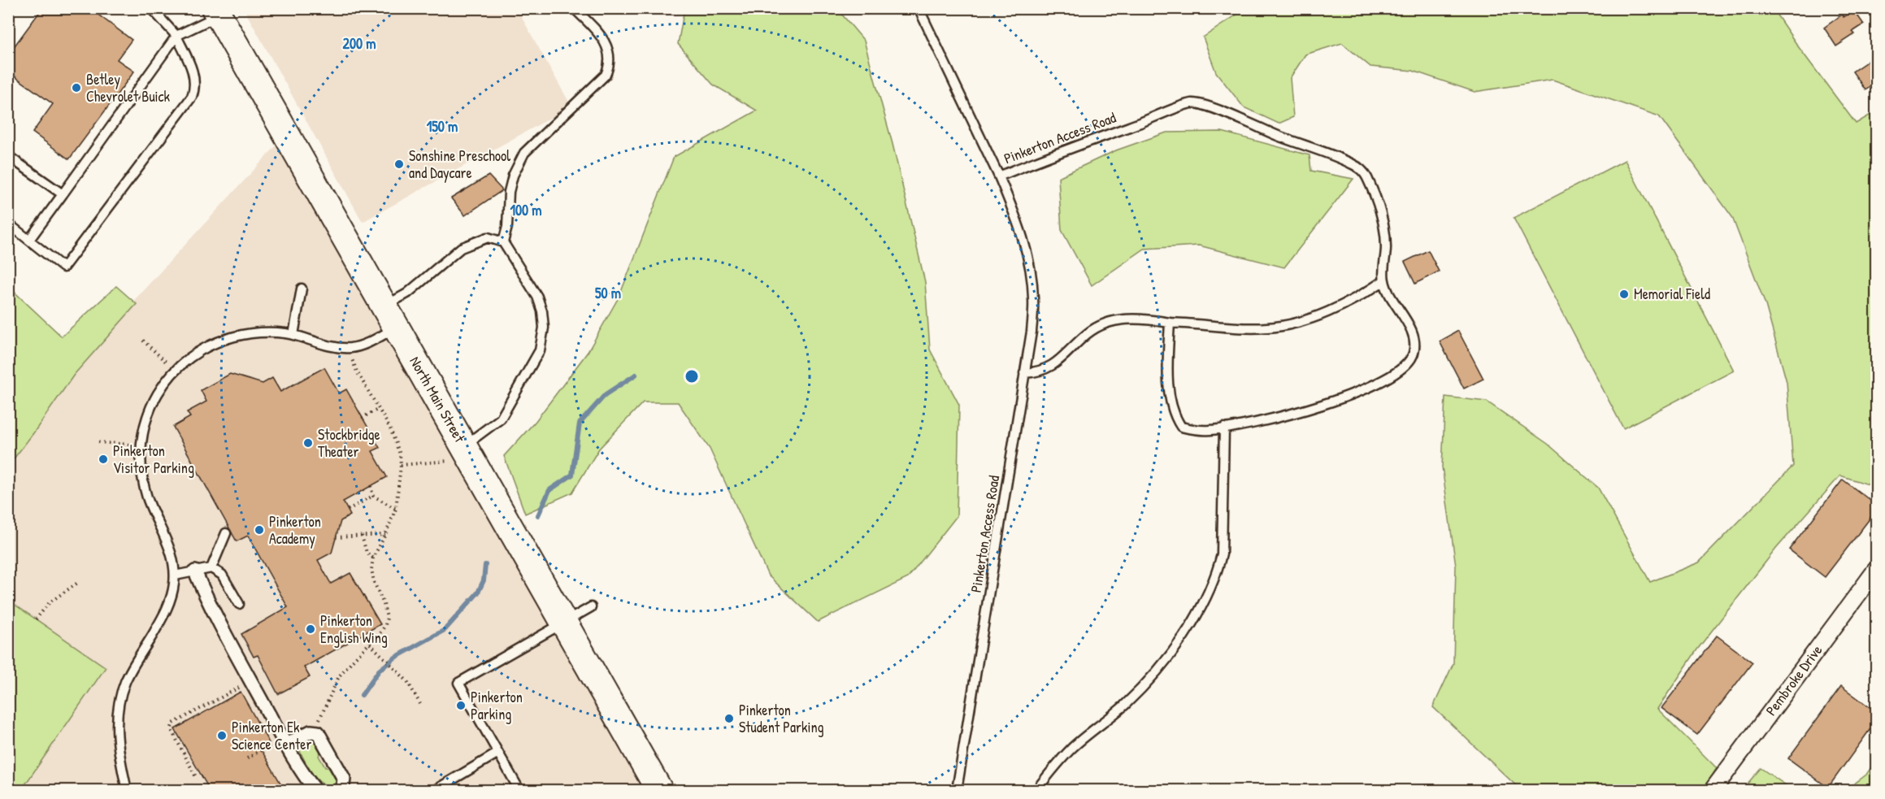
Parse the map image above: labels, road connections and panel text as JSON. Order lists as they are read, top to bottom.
{
  "streets": {
    "main road": ["North Main Street"],
    "street": ["Pembroke Drive"],
    "lane": ["Pinkerton Access Road"]
  },
  "places": [
    "Betley Chevrolet Buick",
    "Sonshine Preschool and Daycare",
    "Memorial Field",
    "Stockbridge Theater",
    "Pinkerton Visitor Parking",
    "Pinkerton Academy",
    "Pinkerton English Wing",
    "Pinkerton Parking",
    "Pinkerton Student Parking",
    "Pinkerton Ek Science Center"
  ],
  "rings": [
    "200 m",
    "150 m",
    "100 m",
    "50 m"
  ]
}
